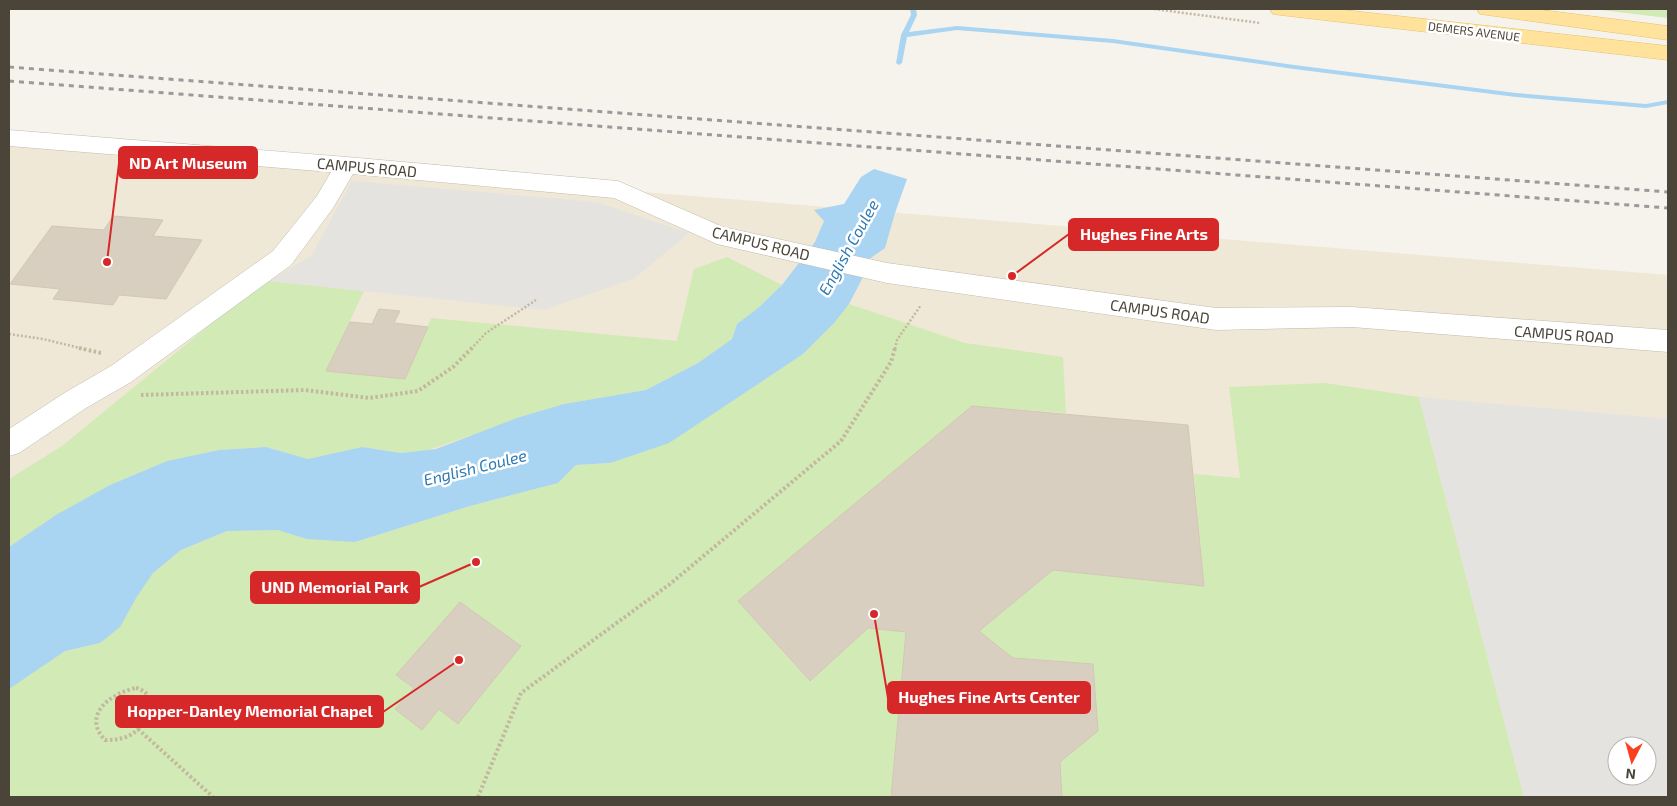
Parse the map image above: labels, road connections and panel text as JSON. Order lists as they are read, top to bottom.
{
  "streets": {
    "main road": ["DEMERS AVENUE"],
    "street": ["CAMPUS ROAD"]
  },
  "water": ["English Coulee"],
  "places": [
    "ND Art Museum",
    "Hughes Fine Arts",
    "UND Memorial Park",
    "Hughes Fine Arts Center",
    "Hopper-Danley Memorial Chapel"
  ],
  "north": "bottom"
}
